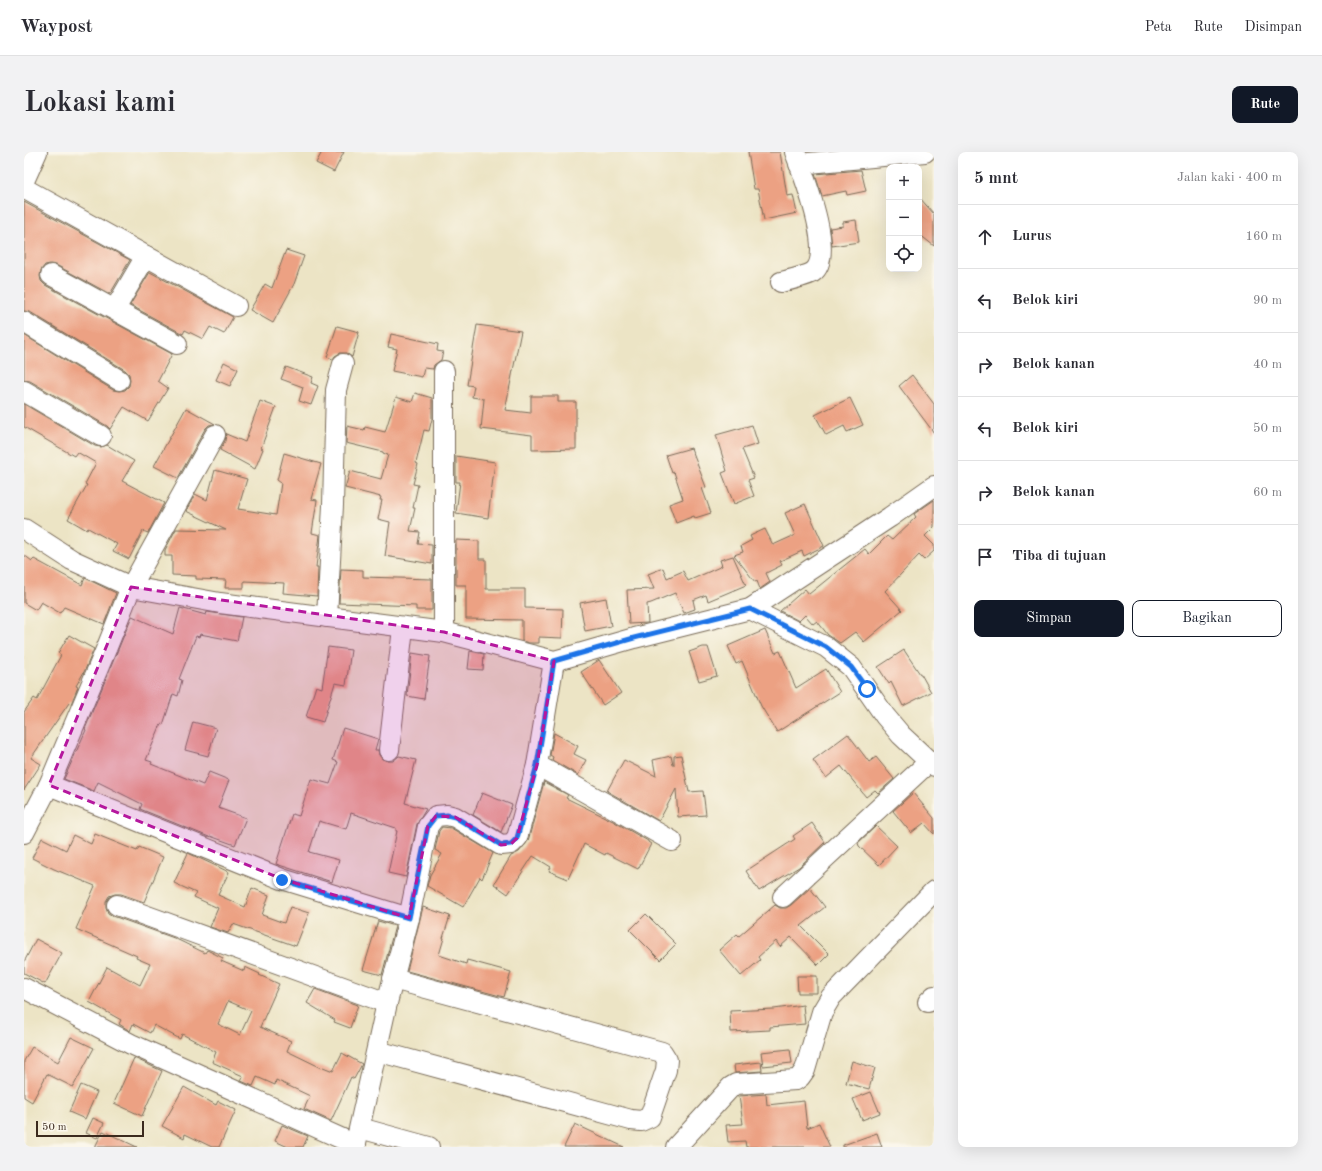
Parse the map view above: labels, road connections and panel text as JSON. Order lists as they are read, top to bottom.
{
  "scale_bar": "50 m",
  "page": {
    "header": "Waypost",
    "nav": ["Peta", "Rute", "Disimpan"],
    "buttons": [
      "Rute",
      ["Simpan", "Bagikan"]
    ],
    "title": "Lokasi kami",
    "heading": ["5 mnt", "Jalan kaki · 400 m"],
    "map_buttons": ["+", "−"],
    "list": [
      ["Lurus", "160 m"],
      ["Belok kiri", "90 m"],
      ["Belok kanan", "40 m"],
      ["Belok kiri", "50 m"],
      ["Belok kanan", "60 m"],
      "Tiba di tujuan"
    ],
    "scale": "50 m"
  }
}
